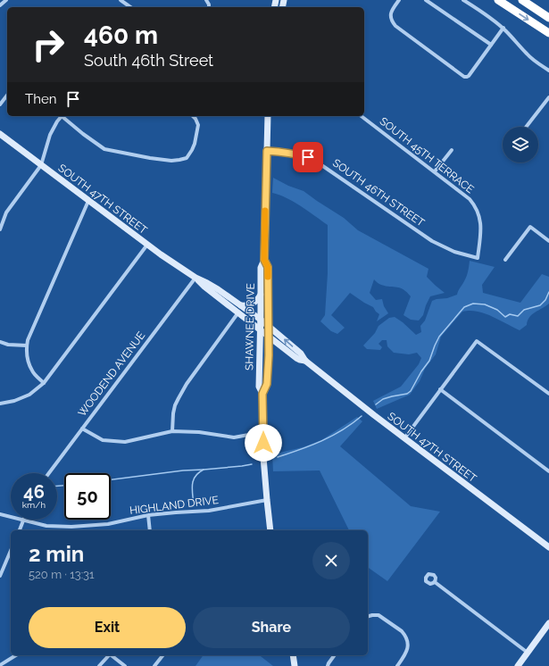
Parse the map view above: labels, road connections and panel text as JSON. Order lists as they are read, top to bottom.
{
  "streets": {
    "main road": ["SOUTH 47TH STREET", "SHAWNEE DRIVE"],
    "street": [
      "SOUTH 45TH TERRACE",
      "SOUTH 46TH STREET",
      "WOODEND AVENUE",
      "HIGHLAND DRIVE"
    ]
  },
  "crossings": [
    ["SOUTH 45TH TERRACE", "SOUTH 46TH STREET"],
    ["SOUTH 46TH STREET", "SHAWNEE DRIVE"],
    ["SOUTH 47TH STREET", "SHAWNEE DRIVE"],
    ["SOUTH 47TH STREET", "WOODEND AVENUE"],
    ["SHAWNEE DRIVE", "HIGHLAND DRIVE"]
  ],
  "page": {
    "turn": ["460 m", "South 46th Street"],
    "then": "Then",
    "speed": "46 km/h",
    "limit": "50",
    "heading": ["2 min", "520 m · 13:31"],
    "buttons": ["Exit", "Share"]
  }
}
